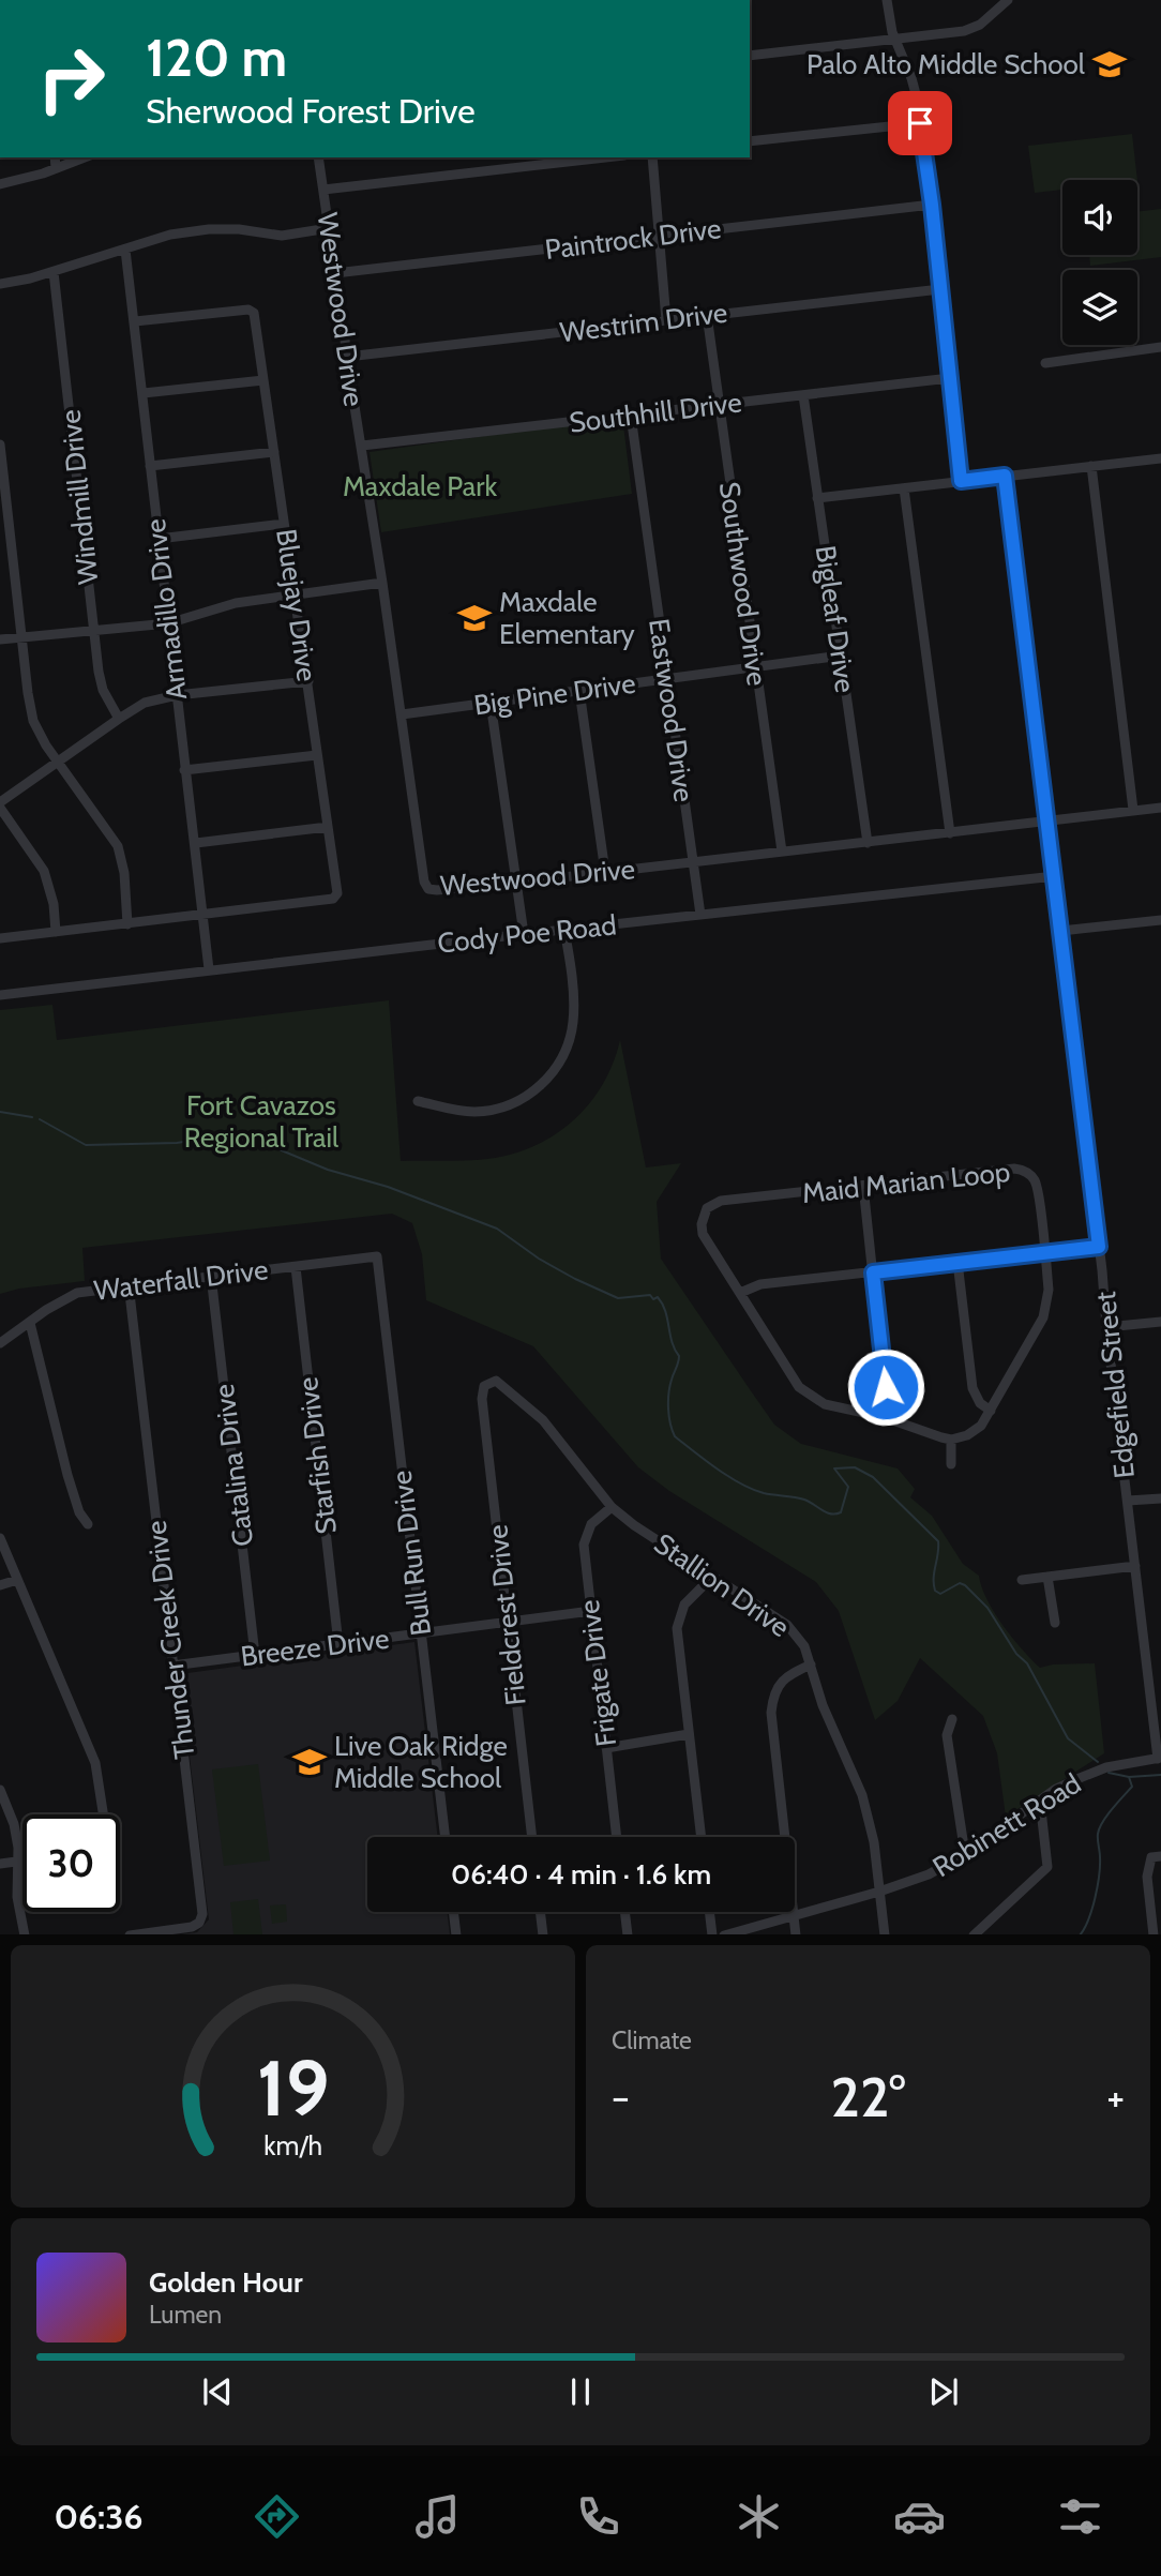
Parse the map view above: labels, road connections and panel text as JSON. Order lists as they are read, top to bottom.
{
  "streets": {
    "street": [
      "Paintrock Drive",
      "Westwood Drive",
      "Westrim Drive",
      "Southhill Drive",
      "Windmill Drive",
      "Southwood Drive",
      "Bluejay Drive",
      "Armadillo Drive",
      "Bigleaf Drive",
      "Big Pine Drive",
      "Eastwood Drive",
      "Cody Poe Road",
      "Maid Marian Loop",
      "Waterfall Drive",
      "Edgefield Street",
      "Starfish Drive",
      "Catalina Drive",
      "Bull Run Drive",
      "Stallion Drive",
      "Fieldcrest Drive",
      "Thunder Creek Drive",
      "Breeze Drive",
      "Frigate Drive",
      "Robinett Road"
    ]
  },
  "crossings": [
    ["Paintrock Drive", "Westwood Drive"],
    ["Westwood Drive", "Westrim Drive"],
    ["Westwood Drive", "Southhill Drive"],
    ["Westwood Drive", "Southwood Drive"],
    ["Westwood Drive", "Bigleaf Drive"],
    ["Westwood Drive", "Big Pine Drive"],
    ["Westwood Drive", "Eastwood Drive"],
    ["Westwood Drive", "Edgefield Street"],
    ["Westrim Drive", "Southwood Drive"],
    ["Southhill Drive", "Southwood Drive"],
    ["Southhill Drive", "Bigleaf Drive"],
    ["Southhill Drive", "Eastwood Drive"],
    ["Southwood Drive", "Big Pine Drive"],
    ["Bluejay Drive", "Armadillo Drive"],
    ["Armadillo Drive", "Cody Poe Road"],
    ["Bigleaf Drive", "Big Pine Drive"],
    ["Big Pine Drive", "Eastwood Drive"],
    ["Eastwood Drive", "Cody Poe Road"],
    ["Cody Poe Road", "Edgefield Street"],
    ["Waterfall Drive", "Starfish Drive"],
    ["Waterfall Drive", "Catalina Drive"],
    ["Waterfall Drive", "Bull Run Drive"],
    ["Waterfall Drive", "Thunder Creek Drive"],
    ["Edgefield Street", "Robinett Road"],
    ["Starfish Drive", "Breeze Drive"],
    ["Catalina Drive", "Breeze Drive"],
    ["Bull Run Drive", "Breeze Drive"],
    ["Stallion Drive", "Fieldcrest Drive"],
    ["Stallion Drive", "Frigate Drive"],
    ["Stallion Drive", "Robinett Road"],
    ["Fieldcrest Drive", "Breeze Drive"],
    ["Thunder Creek Drive", "Breeze Drive"],
    ["Breeze Drive", "Frigate Drive"]
  ],
  "parks": ["Maxdale Park", "Fort Cavazos Regional Trail"],
  "places": {
    "school or university": ["Palo Alto Middle School", "Maxdale Elementary", "Live Oak Ridge Middle School"]
  },
  "page": {
    "turn": ["120 m", "Sherwood Forest Drive"],
    "limit": "30",
    "trip": "06:40 · 4 min · 1.6 km",
    "tile": "Climate",
    "heat": ["−", "22°", "+"],
    "song": ["Golden Hour", "Lumen"],
    "tabs": "06:36",
    "gauge": ["19", "km/h"]
  }
}
